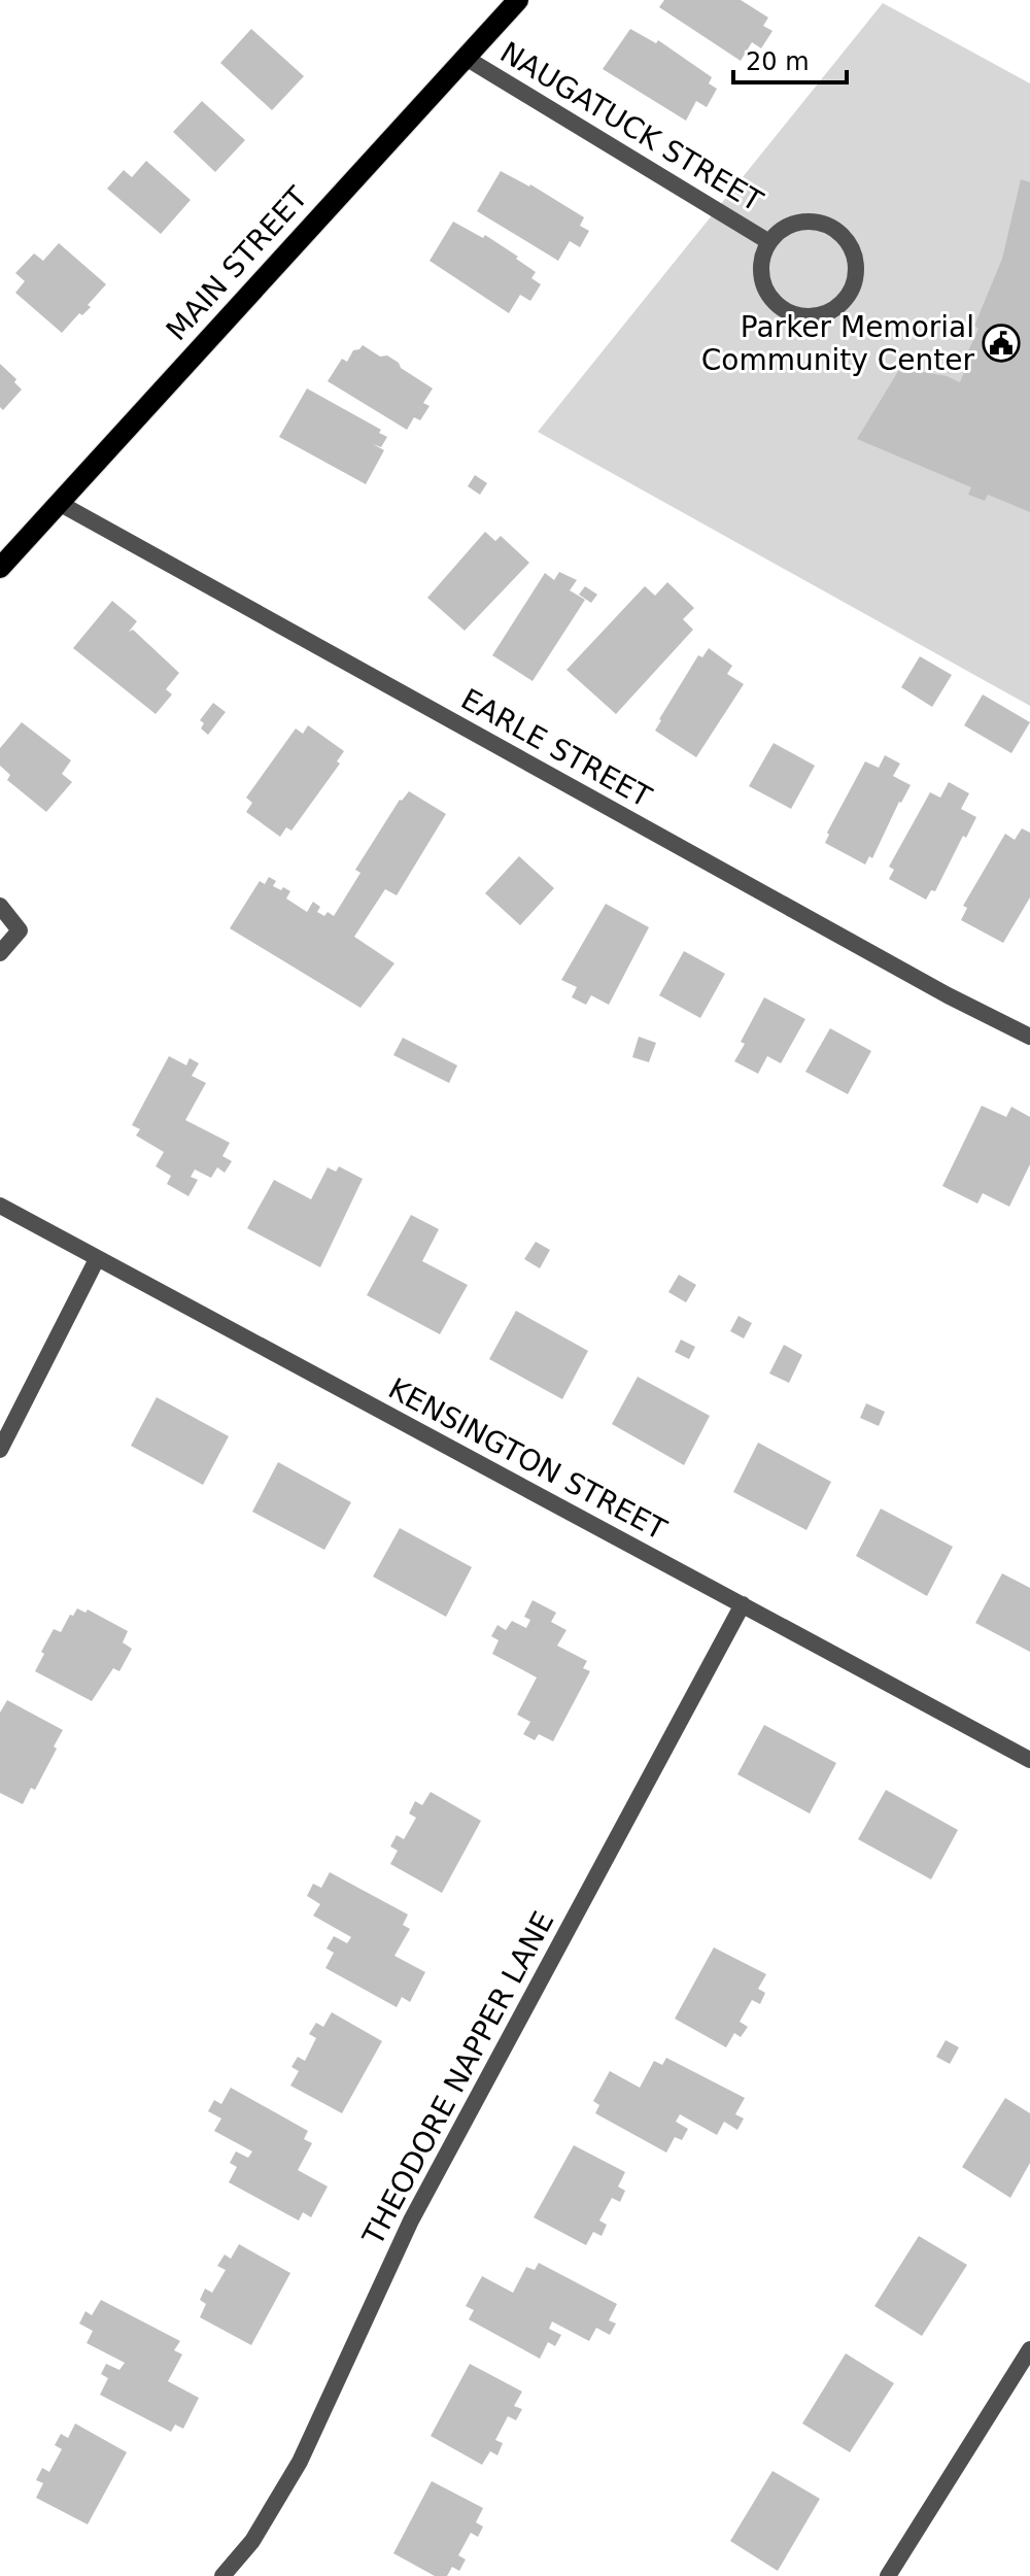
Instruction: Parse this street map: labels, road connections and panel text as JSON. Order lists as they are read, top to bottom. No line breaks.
{"streets":{"main road":["MAIN STREET"],"street":["NAUGATUCK STREET","EARLE STREET","KENSINGTON STREET","THEODORE NAPPER LANE"]},"crossings":[["NAUGATUCK STREET","MAIN STREET"],["MAIN STREET","EARLE STREET"],["KENSINGTON STREET","THEODORE NAPPER LANE"]],"places":{"public building":["Parker Memorial Community Center"]},"scale_bar":"20 m"}
